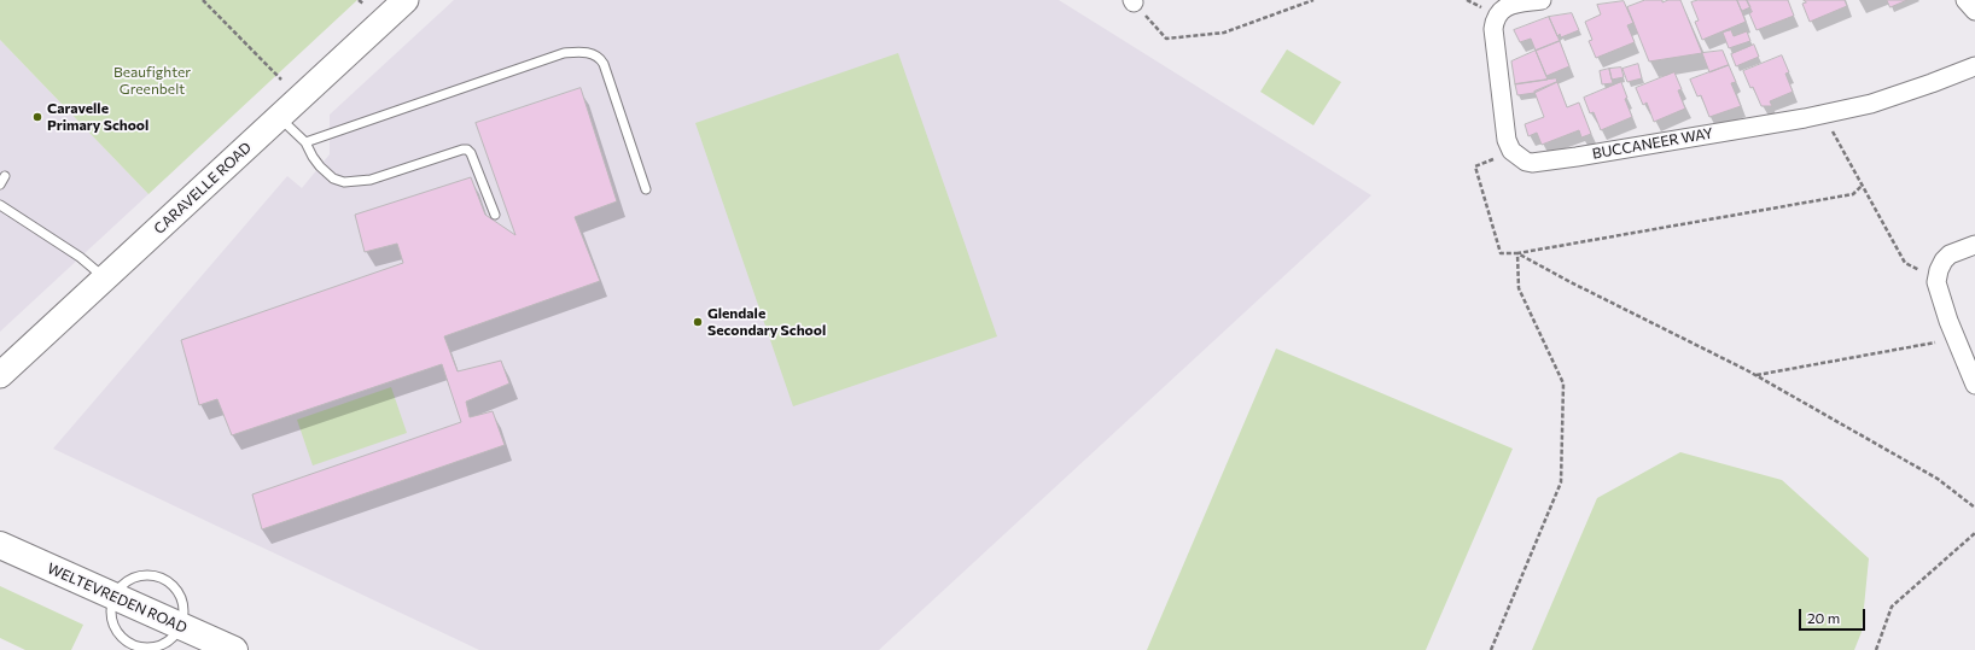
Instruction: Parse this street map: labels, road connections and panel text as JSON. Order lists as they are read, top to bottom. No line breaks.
{"streets":{"main road":["WELTEVREDEN ROAD"],"street":["BUCCANEER WAY","CARAVELLE ROAD"]},"parks":["Beaufighter Greenbelt"],"places":["Caravelle Primary School","Glendale Secondary School"],"scale_bar":"20 m"}
